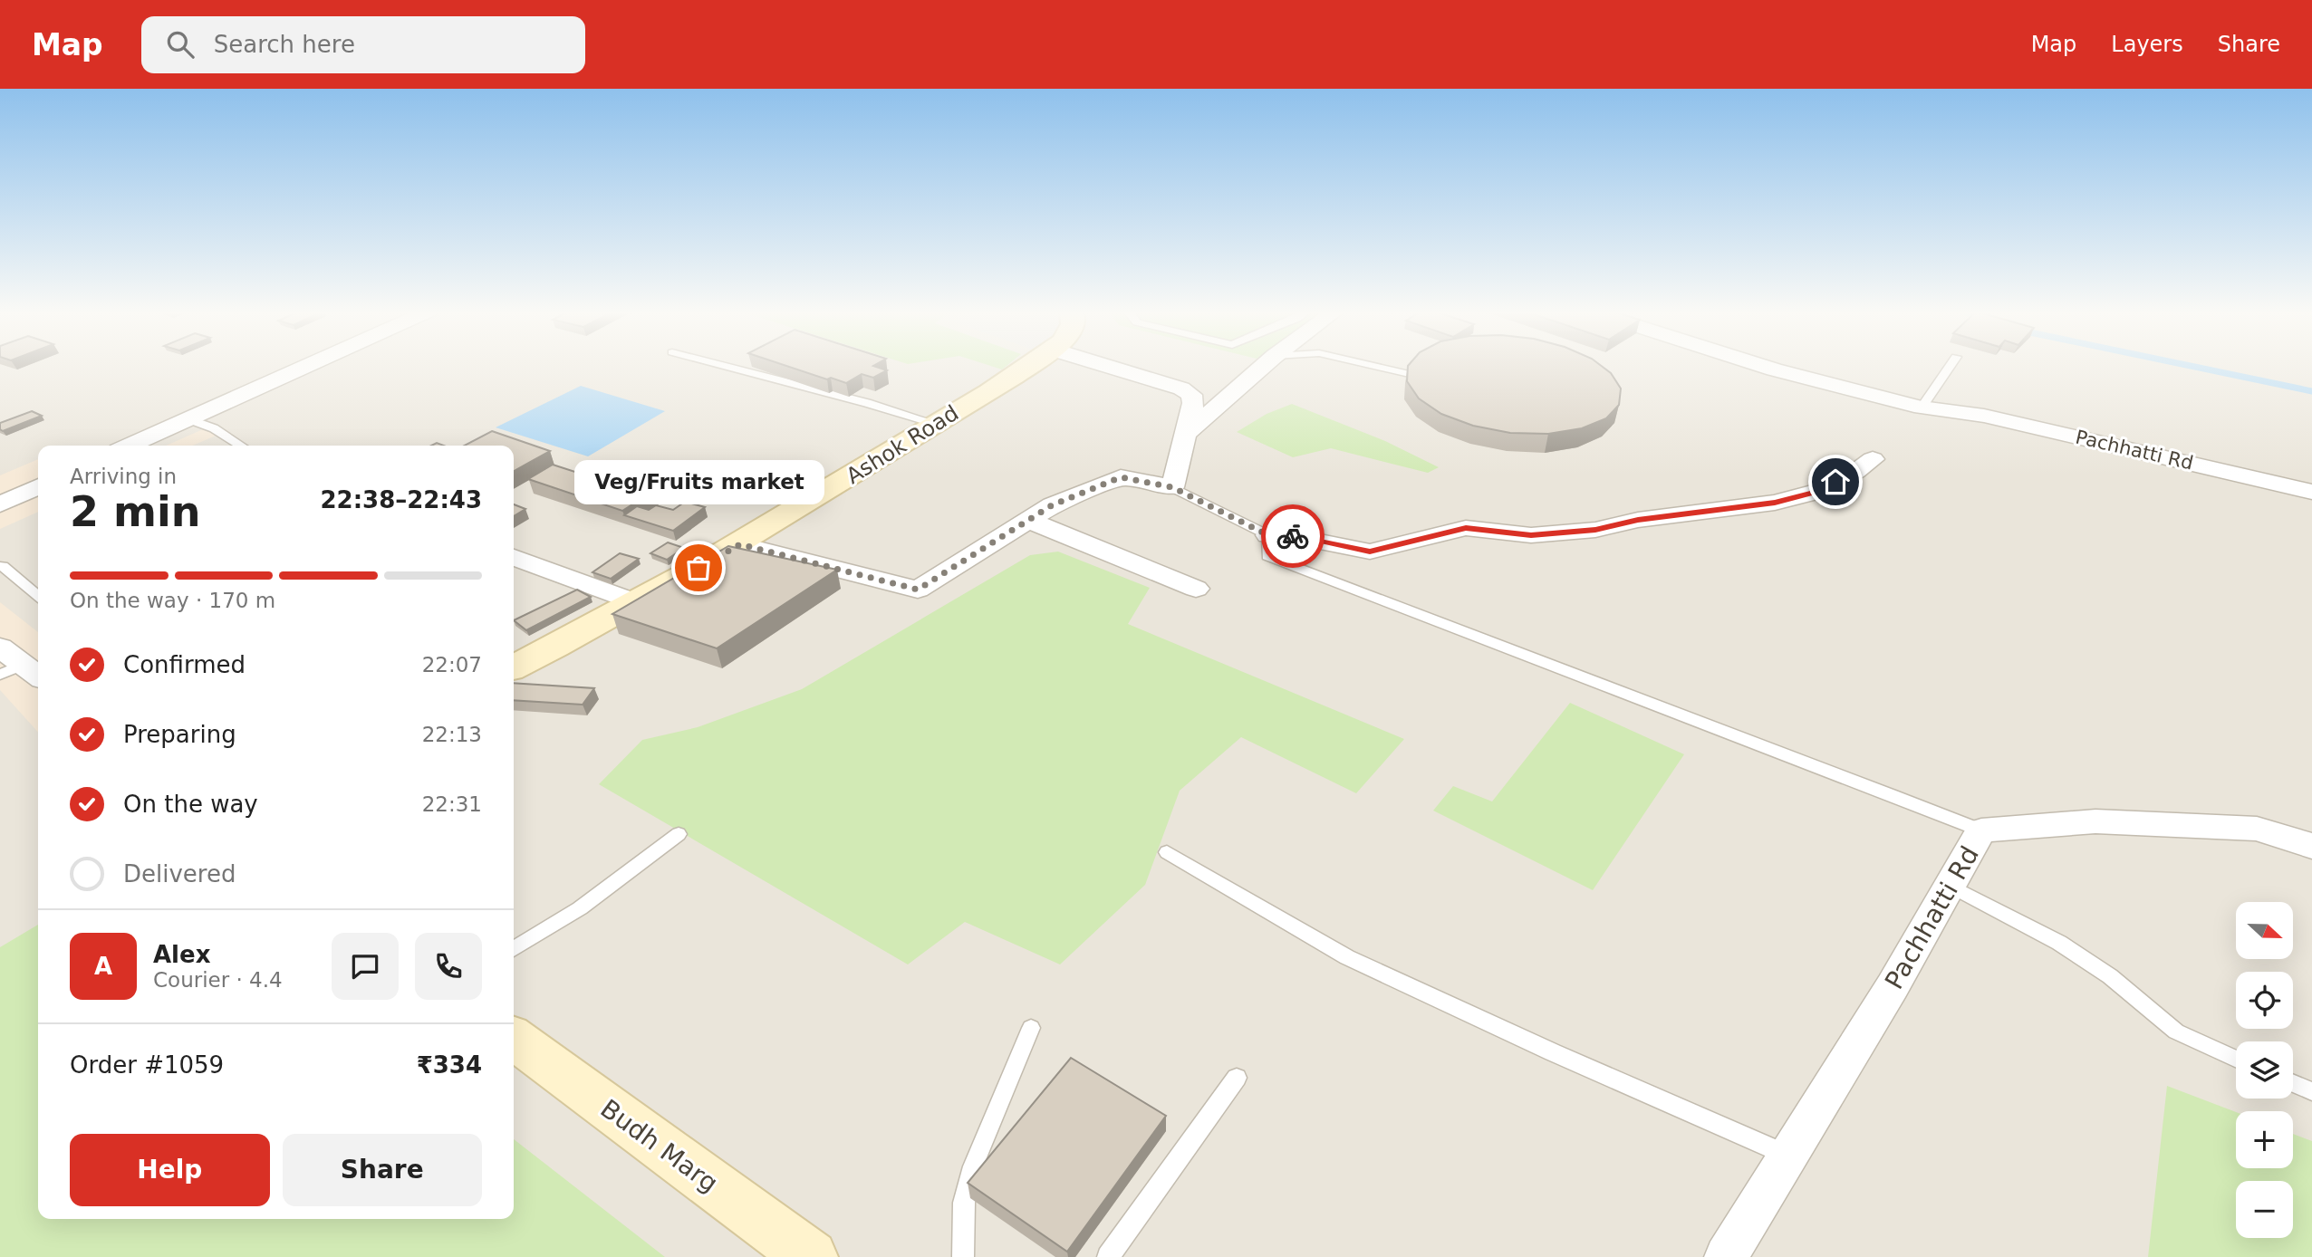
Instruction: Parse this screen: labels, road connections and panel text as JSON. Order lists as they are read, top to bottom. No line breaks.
{"streets":{"street":["Ashok Road","Pachhatti Rd","Budh Marg"]},"places":["Veg/Fruits market"],"north":"right","page":{"header":"Map","search":"Search here","nav":["Map","Layers","Share"],"heading":["2 min","Arriving in","22:38–22:43"],"panel":["Alex","Courier · 4.4","Order #1059","₹334"],"bubble":"Veg/Fruits market","bar":"On the way · 170 m","list":[["Confirmed","22:07"],["Preparing","22:13"],["On the way","22:31"],"Delivered"],"map_buttons":["+","−"],"round":"A","buttons":["Help","Share"]}}
